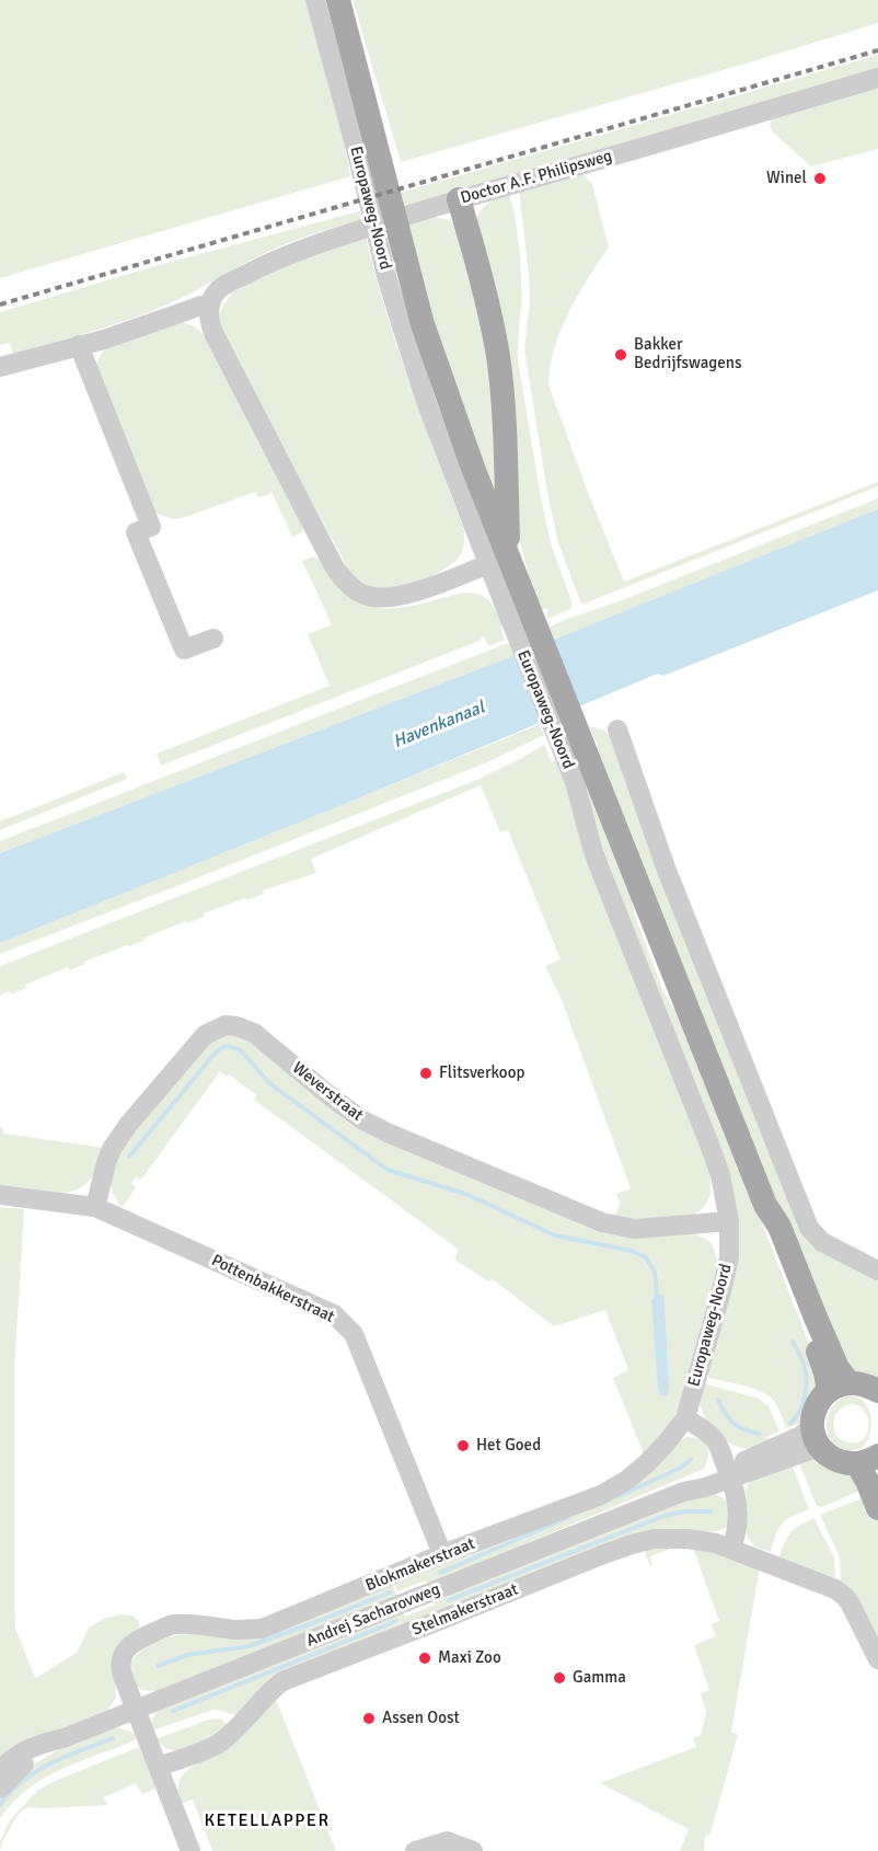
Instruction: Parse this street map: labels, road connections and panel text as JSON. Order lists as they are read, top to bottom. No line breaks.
{"streets":{"main road":["Europaweg-Noord"],"street":["Doctor A.F. Philipsweg","Weverstraat","Pottenbakkerstraat","Blokmakerstraat","Stelmakerstraat","Andrej Sacharovweg"]},"crossings":[["Europaweg-Noord","Weverstraat"],["Europaweg-Noord","Blokmakerstraat"],["Weverstraat","Pottenbakkerstraat"],["Pottenbakkerstraat","Blokmakerstraat"],["Blokmakerstraat","Andrej Sacharovweg"]],"districts":["KETELLAPPER"],"water":["Havenkanaal"],"places":["Winel","Bakker Bedrijfswagens","Flitsverkoop","Het Goed","Maxi Zoo","Gamma","Assen Oost"]}
